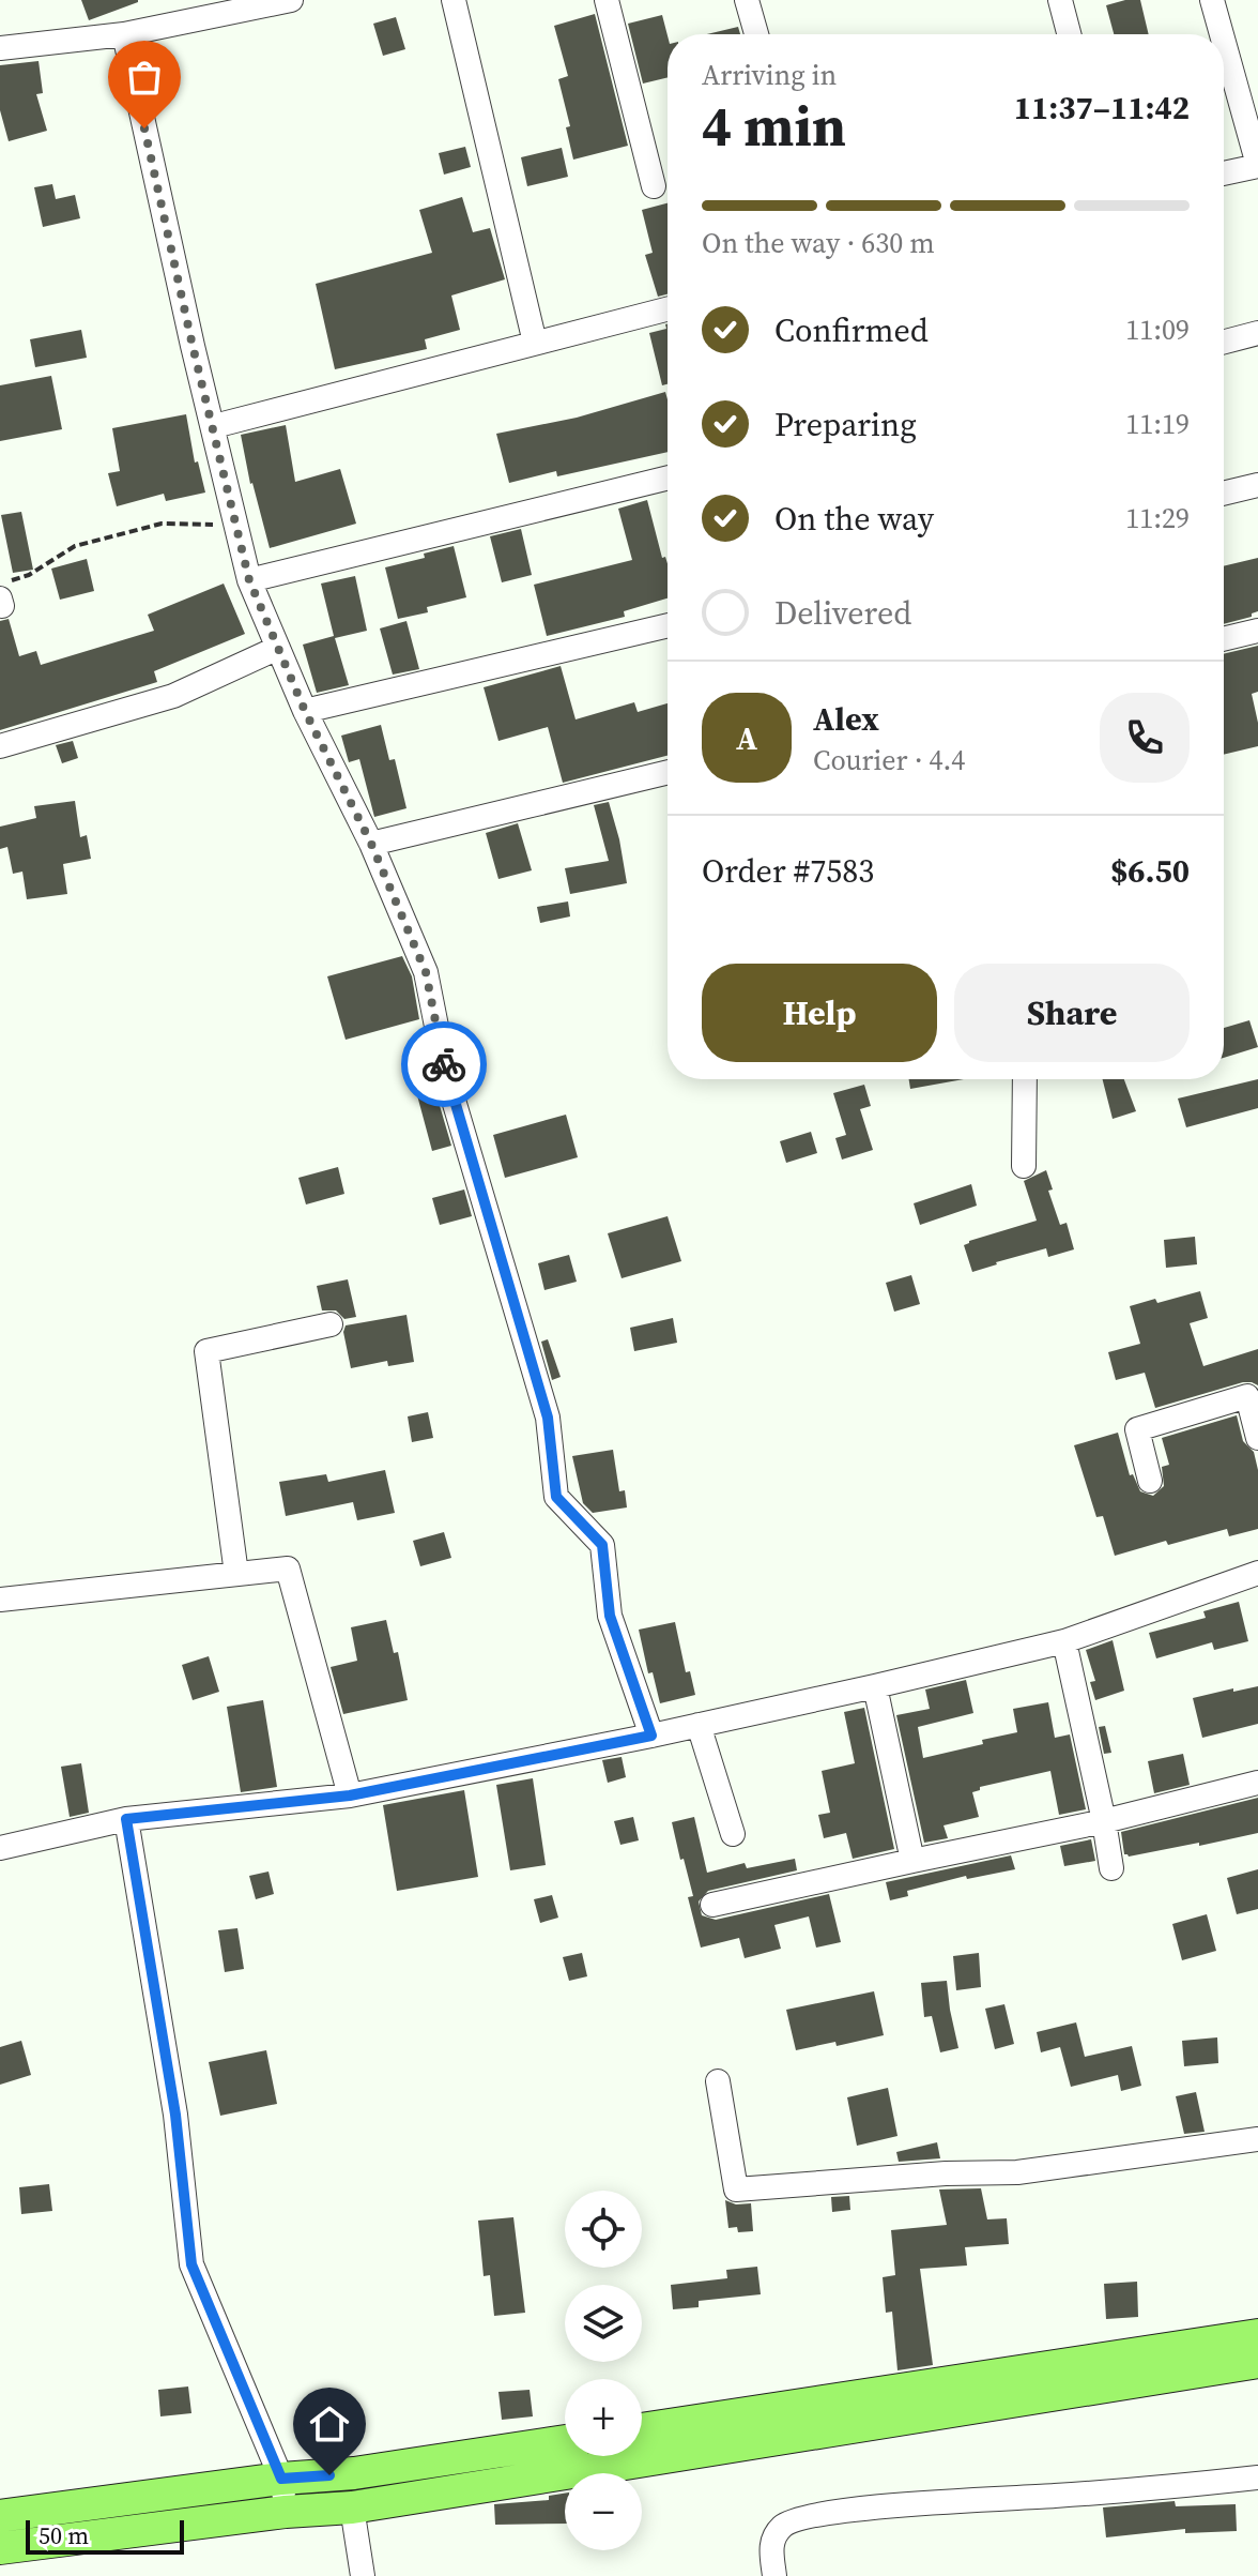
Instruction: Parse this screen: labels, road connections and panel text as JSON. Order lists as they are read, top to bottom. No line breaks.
{"scale_bar":"50 m","page":{"heading":["4 min","Arriving in","11:37–11:42"],"panel":["Alex","Courier · 4.4","Order #7583","$6.50"],"bar":"On the way · 630 m","list":[["Confirmed","11:09"],["Preparing","11:19"],["On the way","11:29"],"Delivered"],"round":"A","buttons":["Help","Share"],"map_buttons":["+","−"],"scale":"50 m"}}
